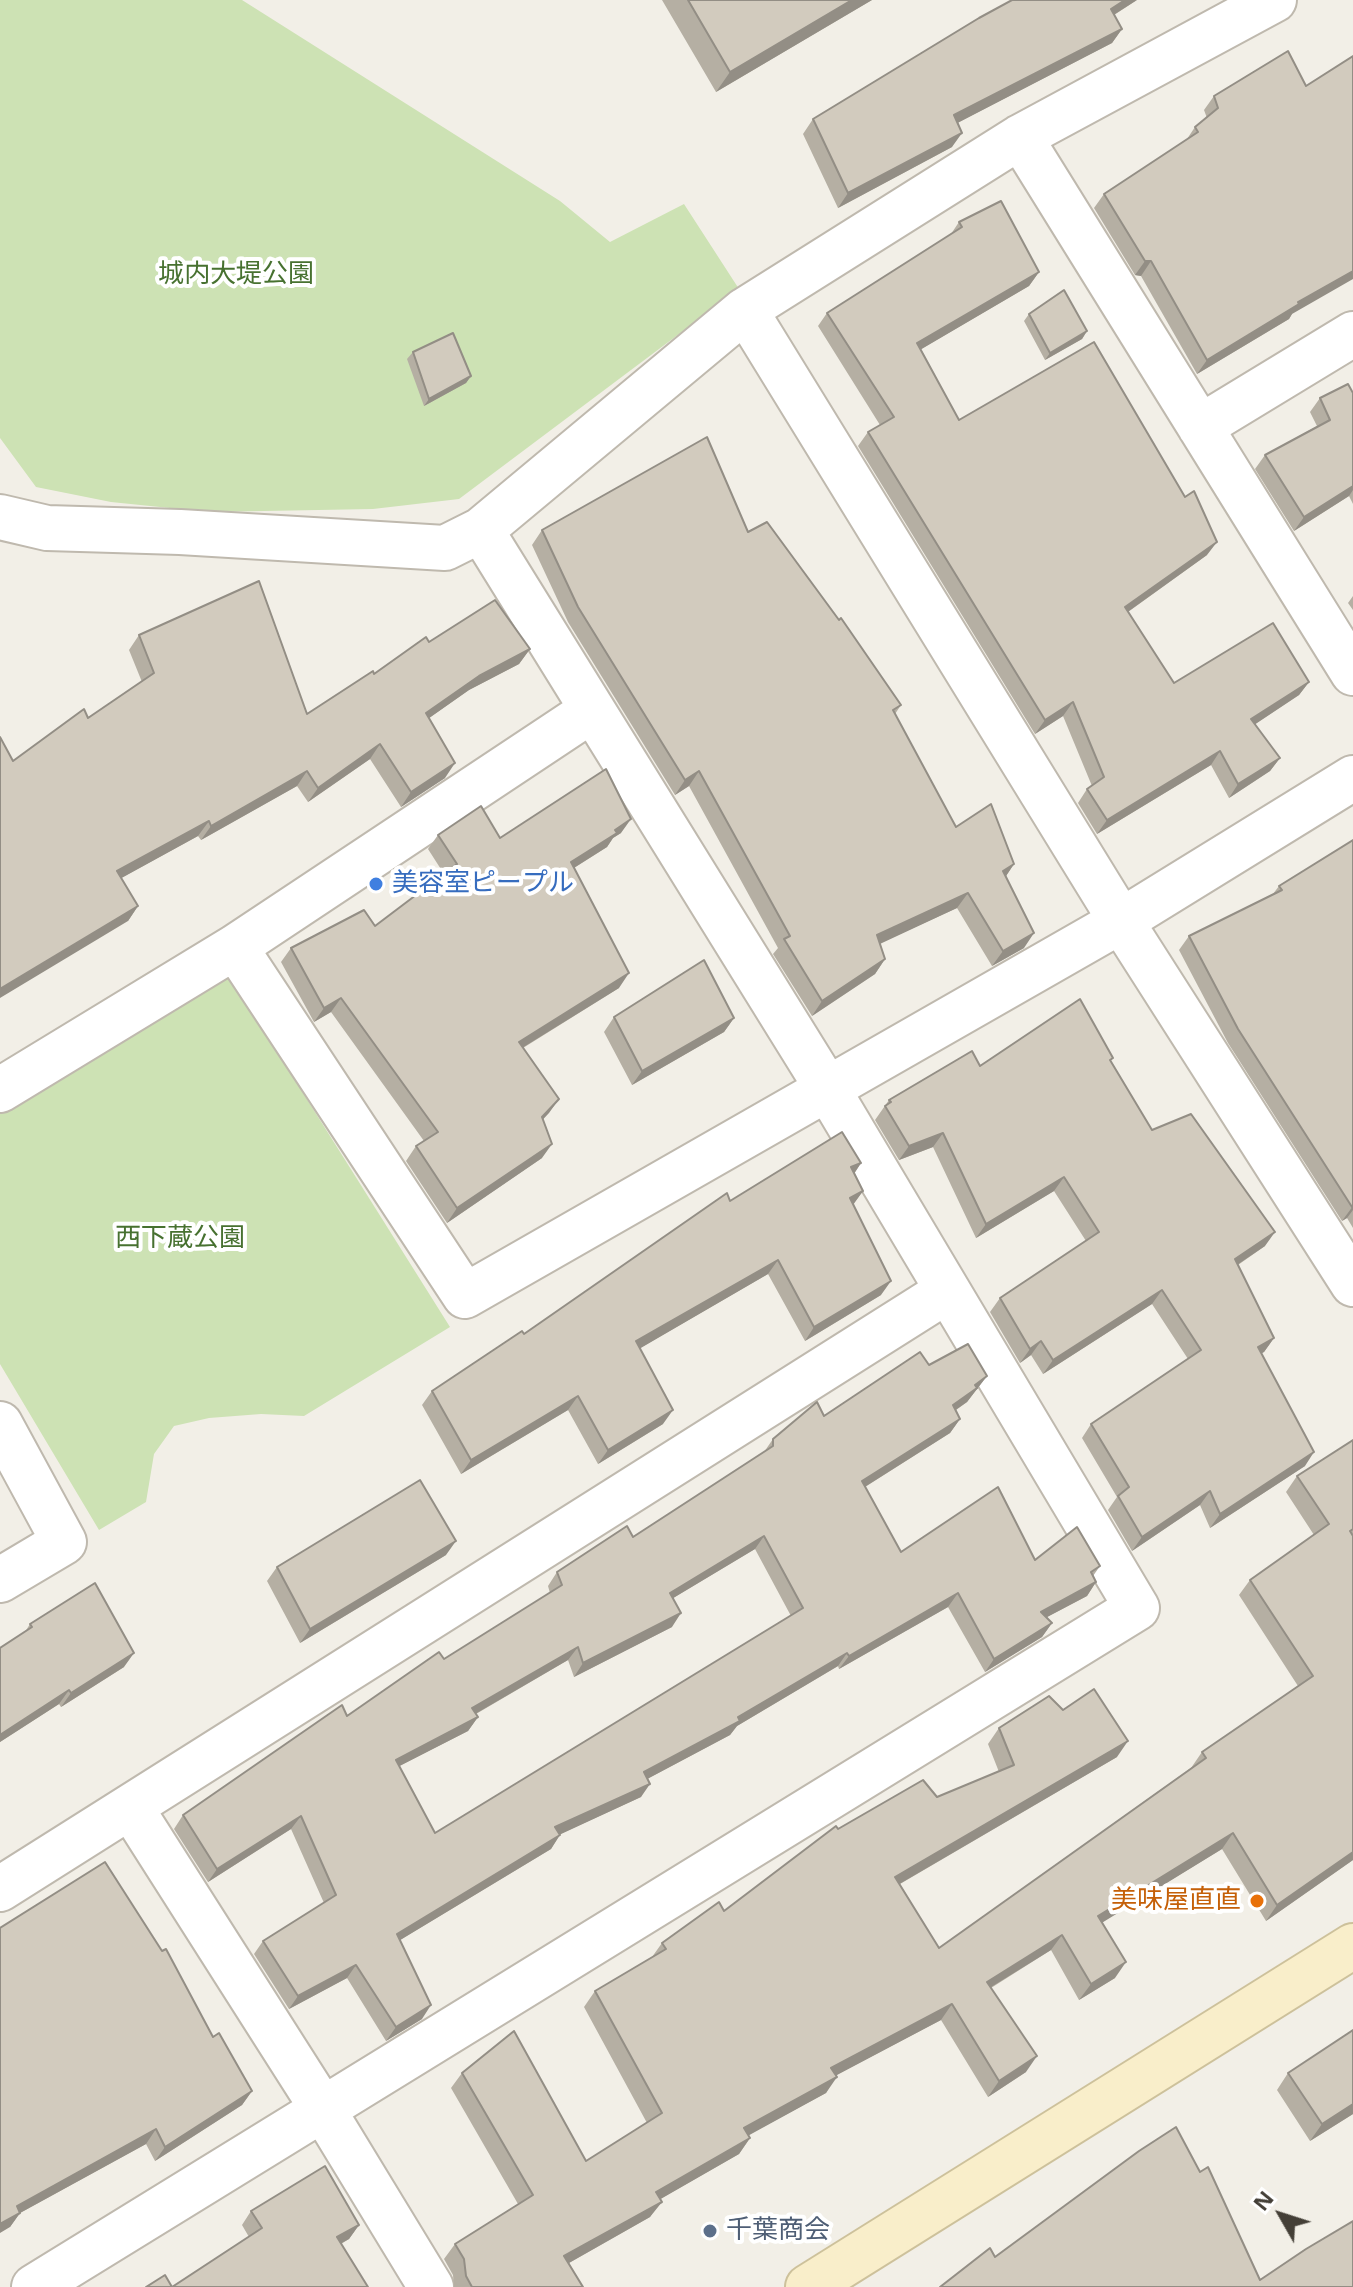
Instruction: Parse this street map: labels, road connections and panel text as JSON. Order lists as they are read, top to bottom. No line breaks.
{"parks":["城内大堤公園","西下蔵公園"],"places":["美容室ピープル","美味屋直直","千葉商会"],"north":"top left"}
